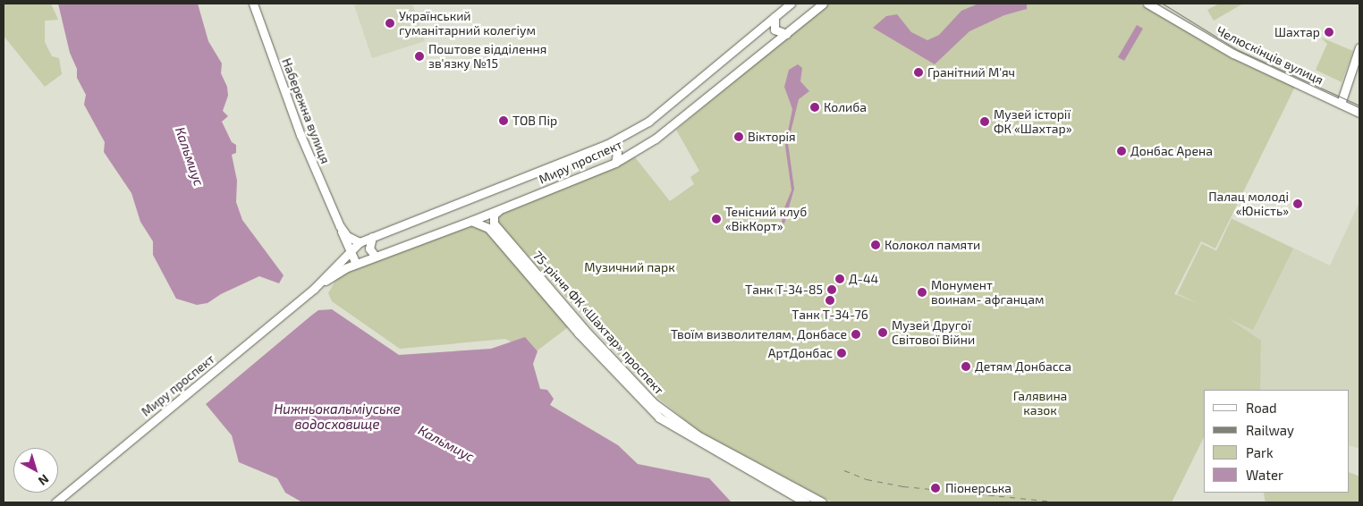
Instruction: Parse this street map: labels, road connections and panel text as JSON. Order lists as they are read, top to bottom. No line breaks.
{"streets":{"main road":["Челюскінців вулиця","Набережна вулиця","Миру проспект","75-річчя ФК «Шахтар» проспект"]},"crossings":[["Набережна вулиця","Миру проспект"],["Миру проспект","75-річчя ФК «Шахтар» проспект"]],"water":["Кальмиус","Нижньокальміуське водосховище"],"parks":["Музичний парк","Галявина казок"],"places":["Український гуманітарний колегіум","Шахтар","Поштове відділення зв'язку №15","Гранітний М'яч","Колиба","ТОВ Пір","Музей історії ФК «Шахтар»","Вікторія","Донбас Арена","Палац молоді «Юність»","Тенісний клуб «ВікКорт»","Колокол памяти","Д-44","Танк Т-34-85","Монумент воинам- афганцам","Танк Т-34-76","Музей Другої Світової Війни","Твоїм визволителям, Донбасе","АртДонбас","Детям Донбасса","Піонерська"],"legend":["Road","Railway","Park","Water"],"north":"bottom right"}
